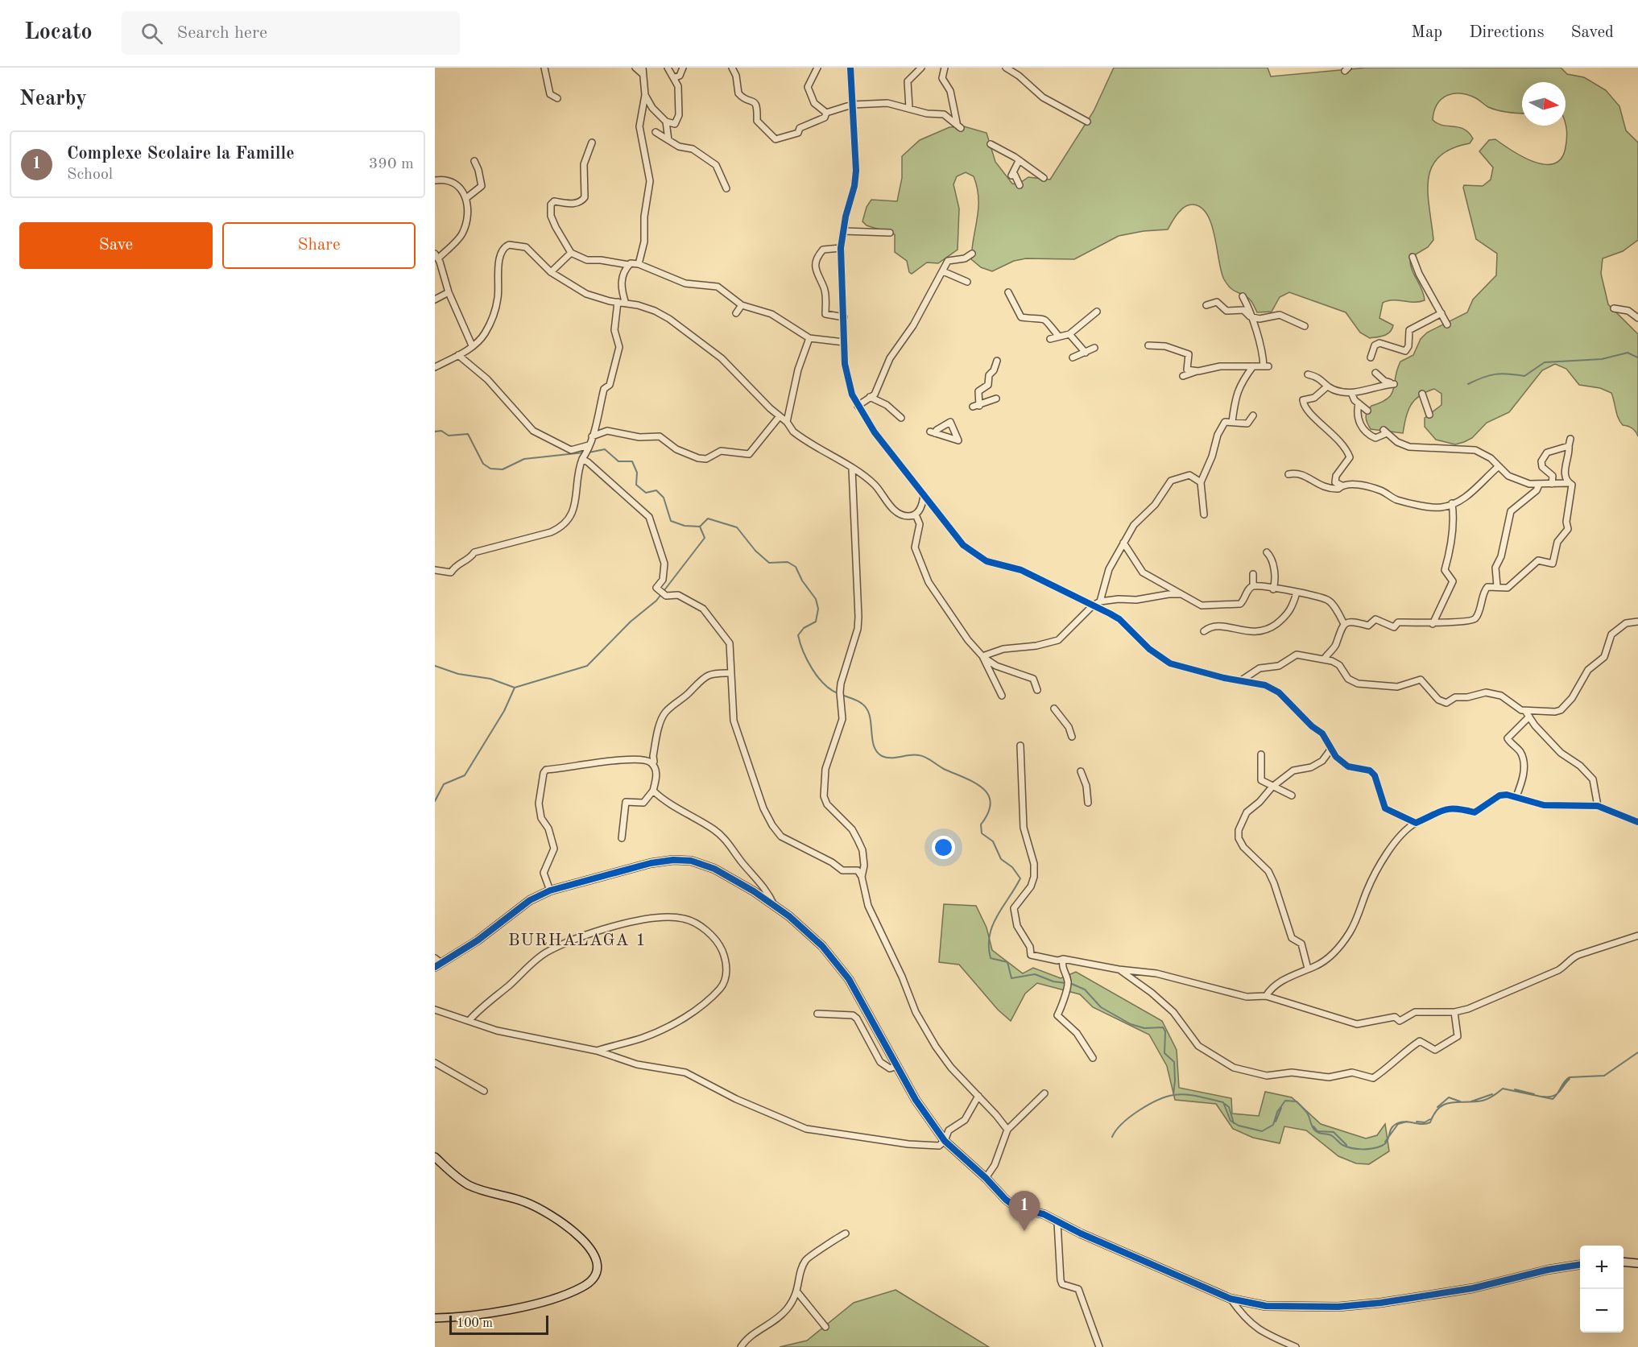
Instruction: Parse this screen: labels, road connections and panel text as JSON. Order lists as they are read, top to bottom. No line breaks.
{"districts":["BURHALAGA 1"],"scale_bar":"100 m","north":"right","page":{"header":"Locato","search":"Search here","nav":["Map","Directions","Saved"],"heading":"Nearby","list":[{"mark":"1","name":"Complexe Scolaire la Famille","note":"School","value":"390 m"}],"buttons":["Save","Share"],"pins":"1","map_buttons":["+","−"],"scale":"100 m"}}
